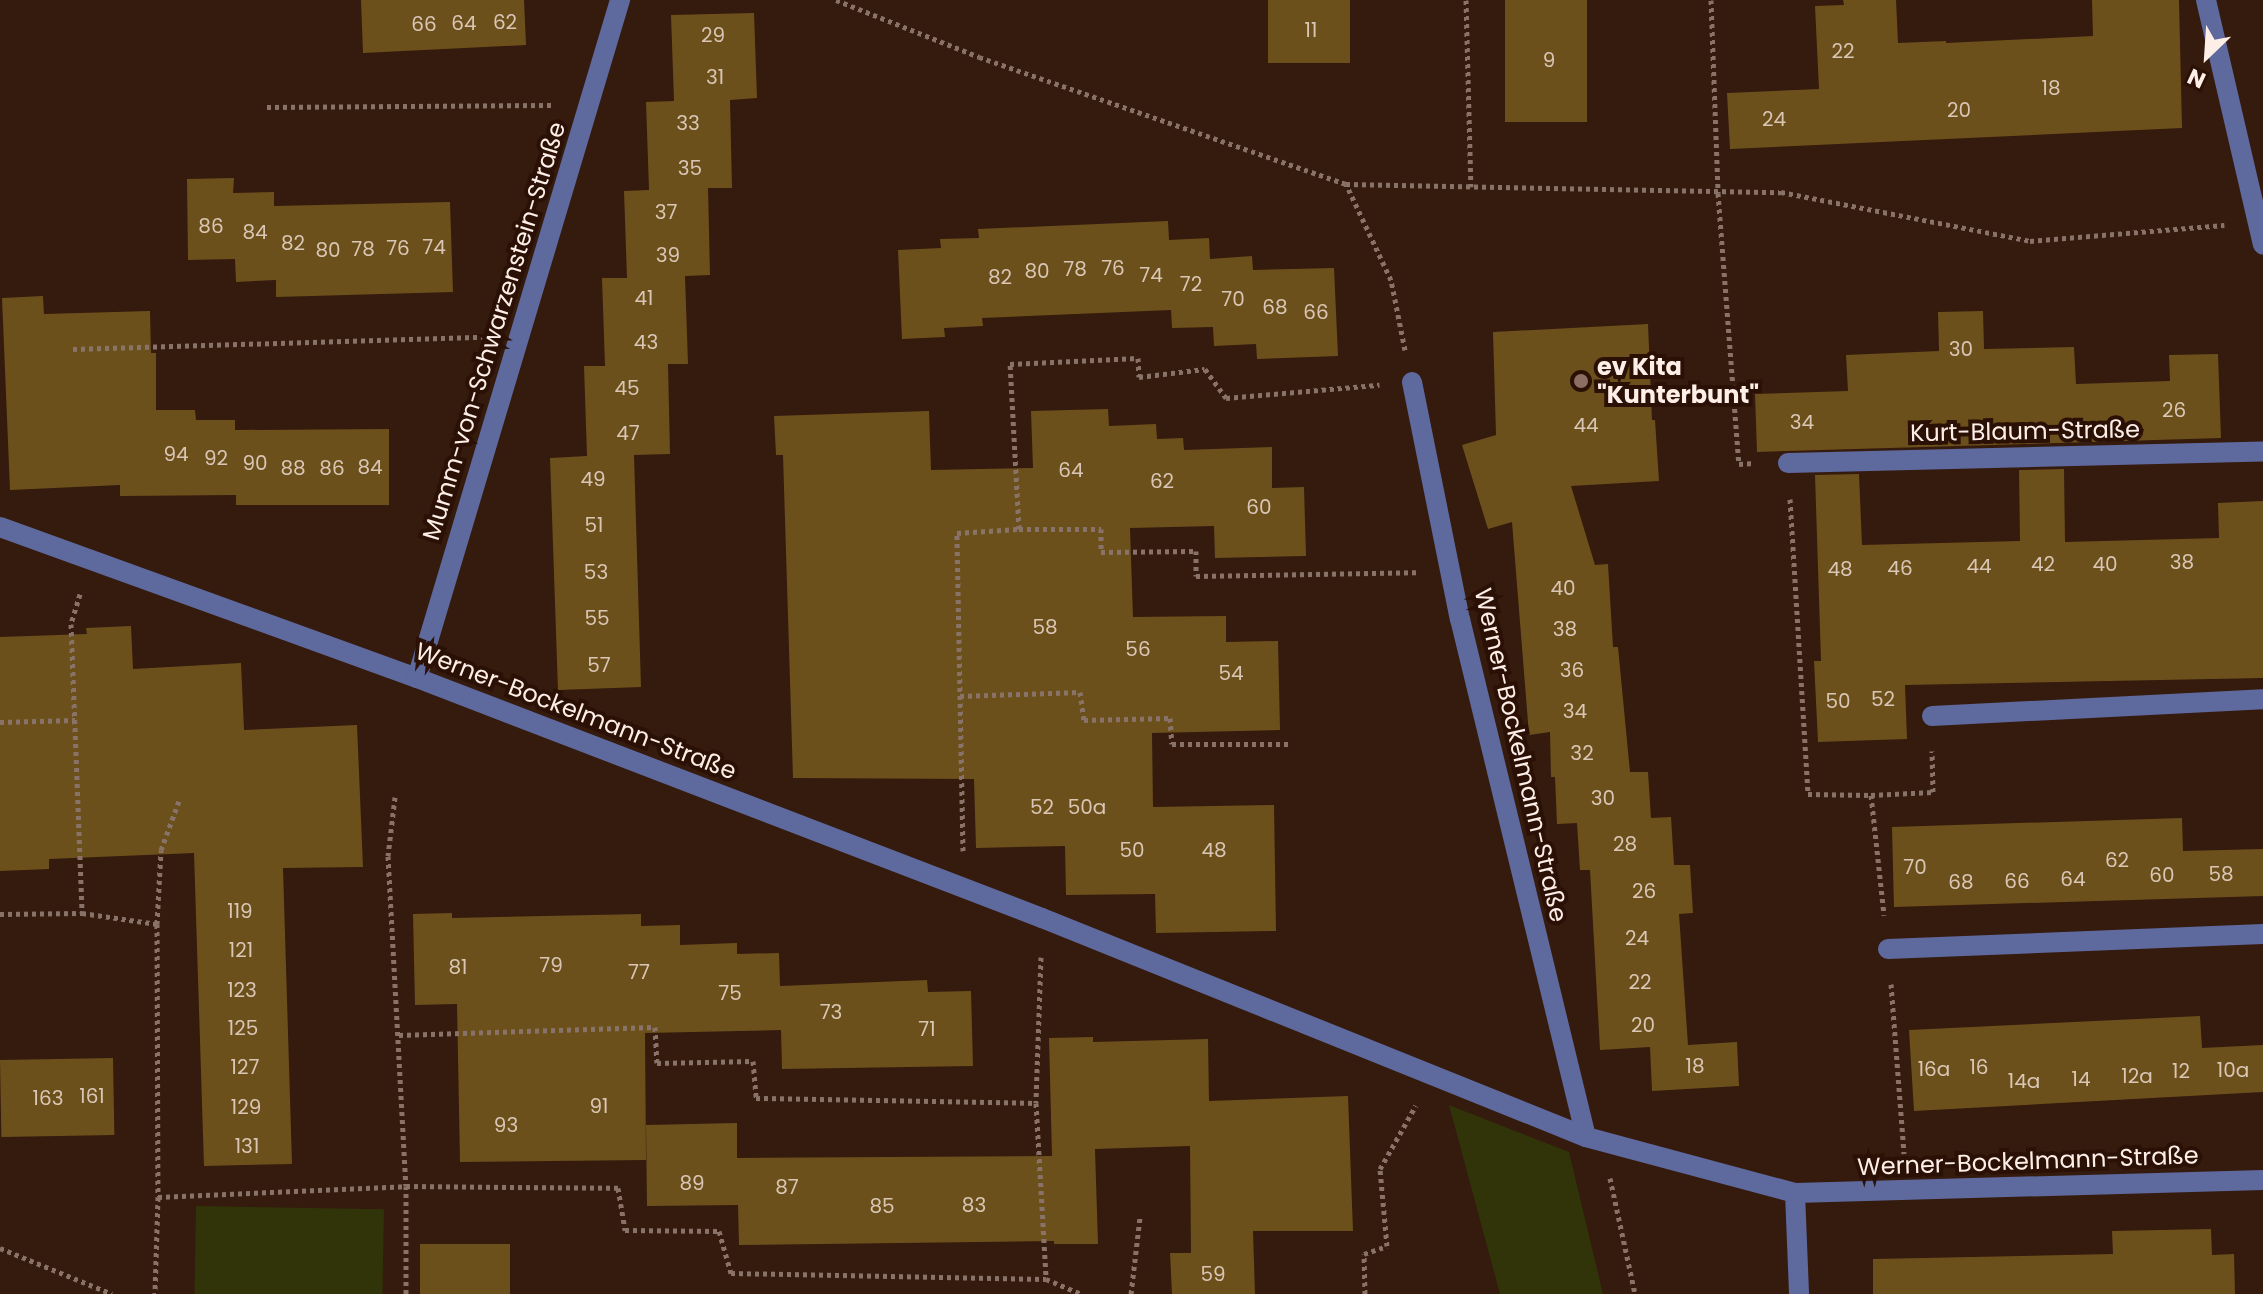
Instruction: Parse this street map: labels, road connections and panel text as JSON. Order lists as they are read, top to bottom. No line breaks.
{"streets":{"street":["Mumm-von-Schwarzenstein-Straße","Kurt-Blaum-Straße","Werner-Bockelmann-Straße"]},"crossings":[["Mumm-von-Schwarzenstein-Straße","Werner-Bockelmann-Straße"]],"places":["ev Kita \"Kunterbunt\""],"house_numbers":["62","64","66","11","29","22","9","31","18","20","24","33","35","37","86","84","82","74","76","78","80","39","76","78","80","74","82","72","41","70","68","66","43","30","45","26","34","44","47","94","92","90","84","88","86","64","49","62","60","51","38","42","40","44","46","48","53","40","55","58","38","56","57","36","54","52","50","34","32","30","52","50a","28","50","48","62","70","58","60","64","66","68","26","119","24","121","79","81","77","22","123","75","73","20","125","71","18","127","16","16a","10a","12","12a","14","14a","161","163","91","129","93","131","89","87","83","85","59"],"north":"bottom left"}
